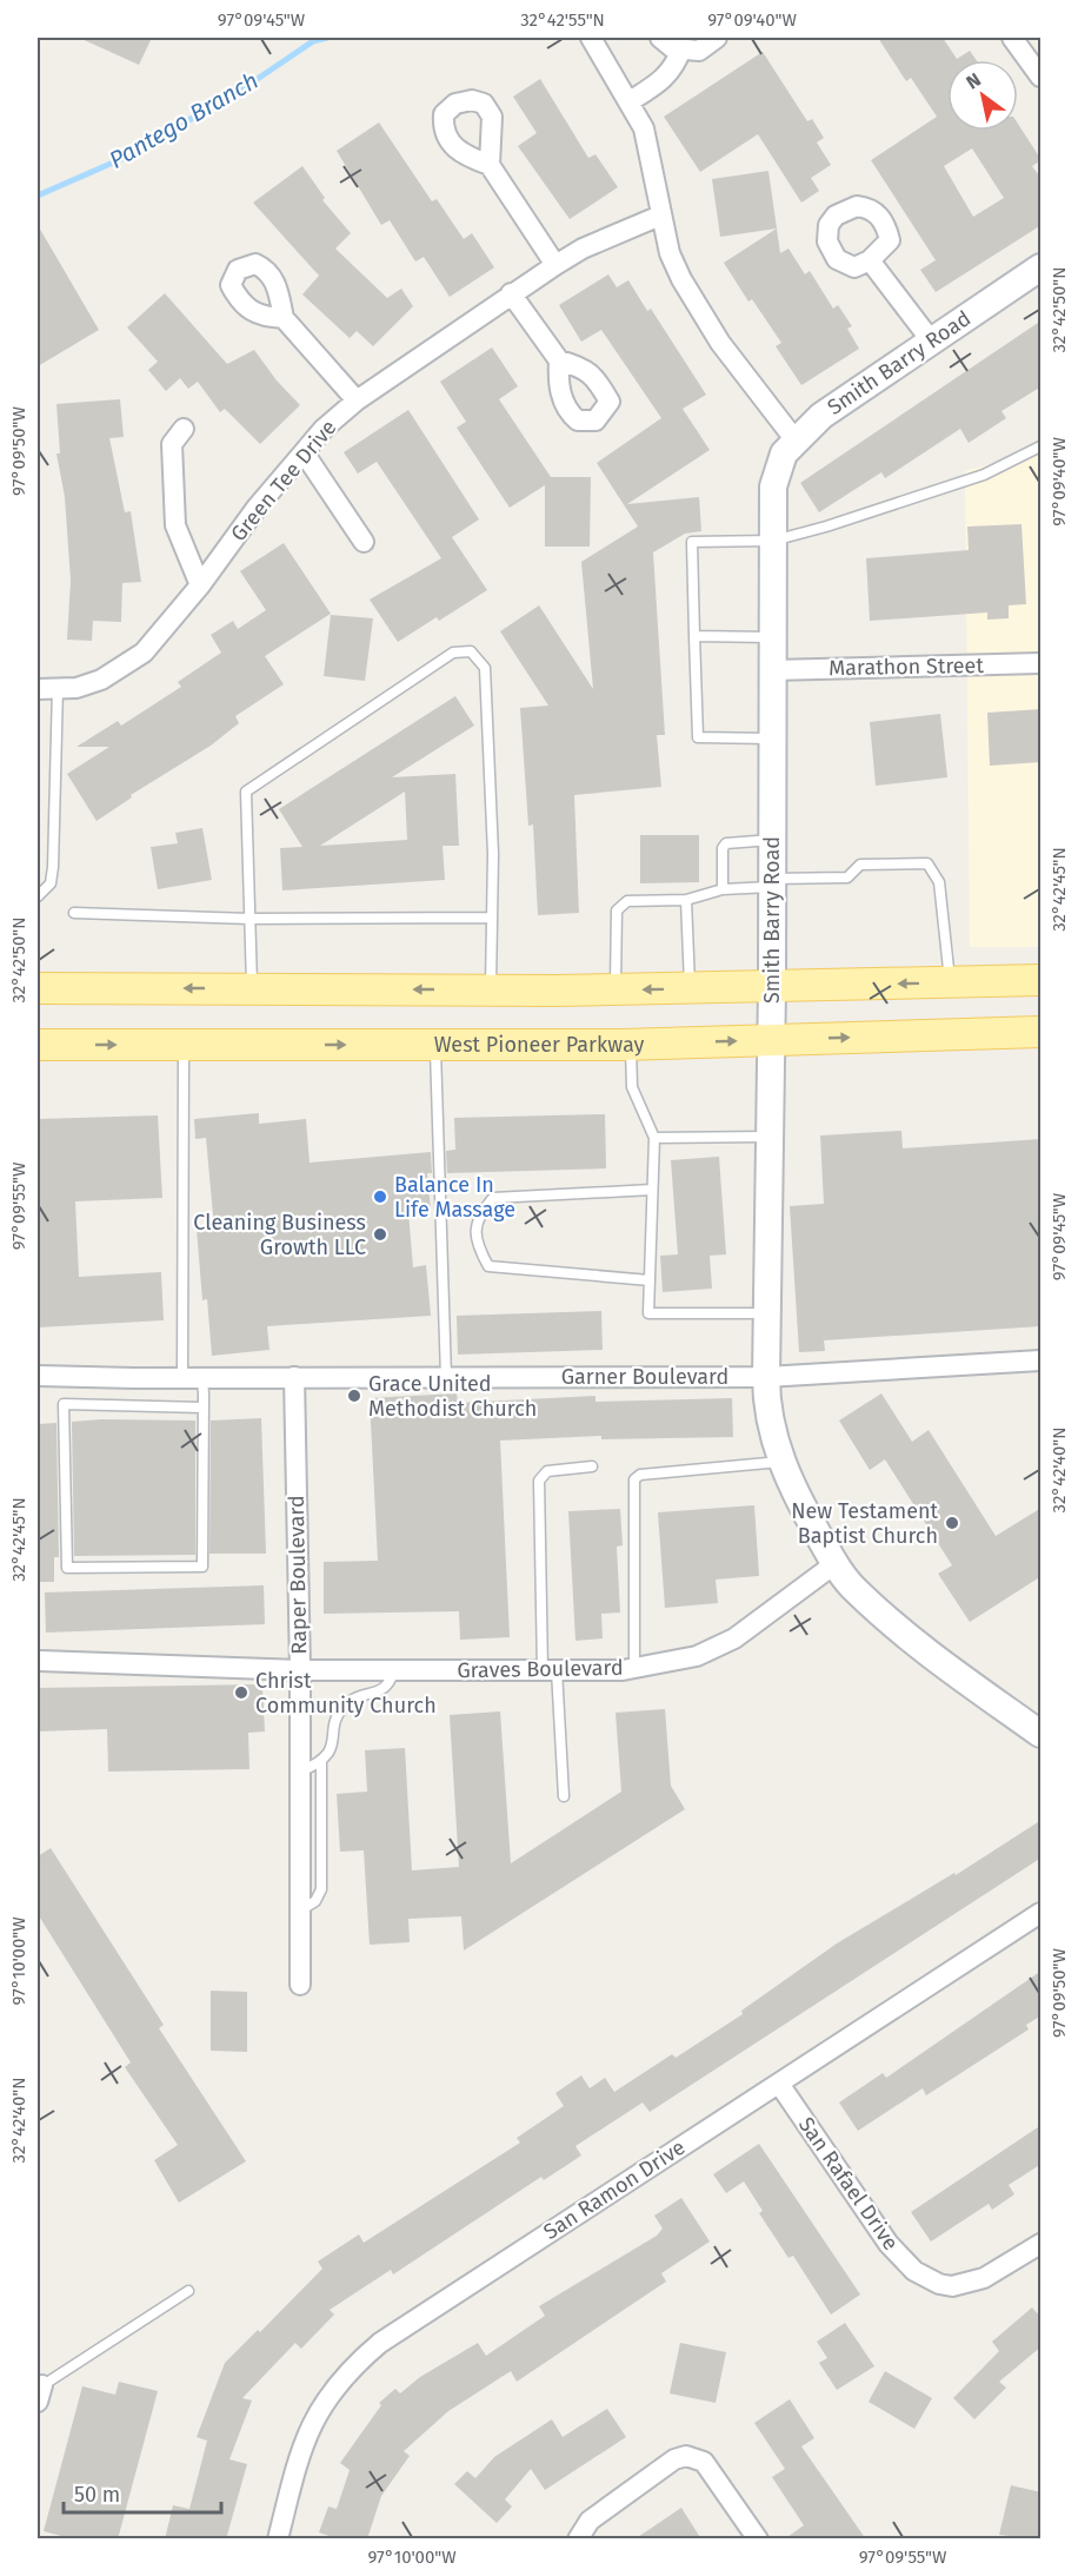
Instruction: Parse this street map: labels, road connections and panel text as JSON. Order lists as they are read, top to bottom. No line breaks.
{"streets":{"main road":["West Pioneer Parkway"],"street":["Smith Barry Road","Green Tee Drive","Marathon Street","Garner Boulevard","Raper Boulevard","Graves Boulevard","San Rafael Drive","San Ramon Drive"]},"crossings":[["Smith Barry Road","Marathon Street"],["Smith Barry Road","West Pioneer Parkway"],["Smith Barry Road","Garner Boulevard"],["Smith Barry Road","Graves Boulevard"],["Garner Boulevard","Raper Boulevard"],["Raper Boulevard","Graves Boulevard"],["San Rafael Drive","San Ramon Drive"]],"water":["Pantego Branch"],"places":["Balance In Life Massage","Cleaning Business Growth LLC","Grace United Methodist Church","New Testament Baptist Church","Christ Community Church"],"scale_bar":"50 m","north":"top left","coordinates":["97°09'45\"W","32°42'55\"N","97°09'40\"W","32°42'50\"N","97°09'50\"W","32°42'45\"N","97°09'55\"W","32°42'40\"N","97°10'00\"W"]}
